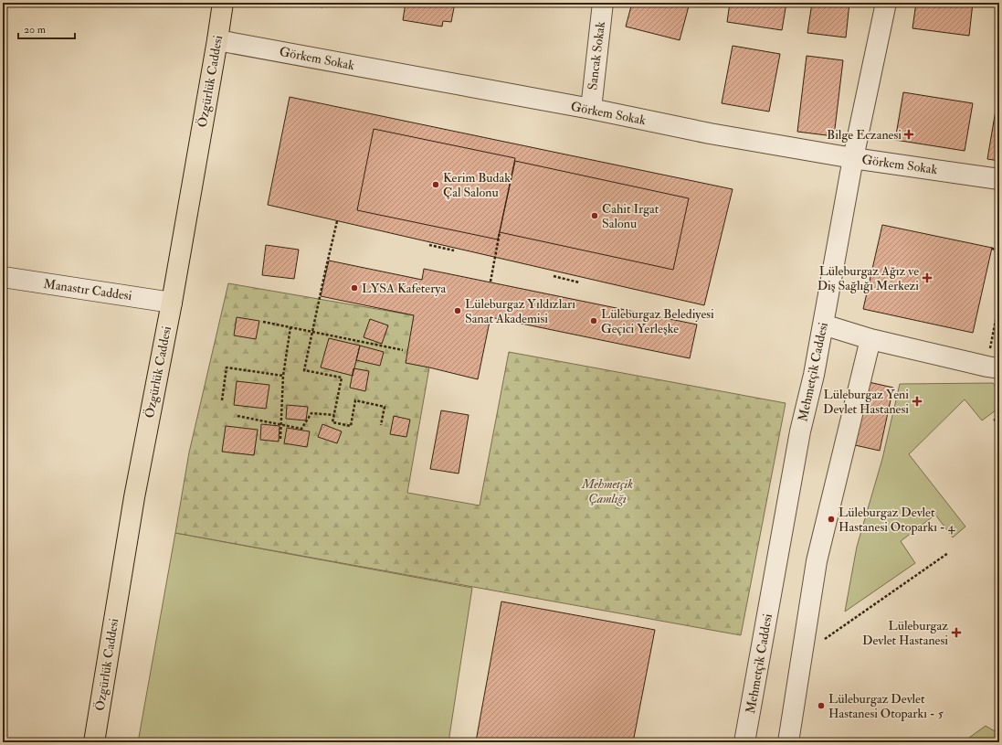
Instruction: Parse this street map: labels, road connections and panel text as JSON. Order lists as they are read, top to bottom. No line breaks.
{"streets":{"main road":["Özgürlük Caddesi"],"street":["Sancak Sokak","Görkem Sokak","Manastır Caddesi","Mehmetçik Caddesi"]},"crossings":[["Sancak Sokak","Görkem Sokak"],["Görkem Sokak","Özgürlük Caddesi"],["Görkem Sokak","Mehmetçik Caddesi"],["Özgürlük Caddesi","Manastır Caddesi"]],"parks":["Mehmetçik Çamlığı"],"places":{"health":["Bilge Eczanesi","Lüleburgaz Ağız ve Diş Sağlığı Merkezi","Lüleburgaz Yeni Devlet Hastanesi","Lüleburgaz Devlet Hastanesi"],"other":["Kerim Budak Çal Salonu","Cahit Irgat Salonu","LYSA Kafeterya","Lüleburgaz Yıldızları Sanat Akademisi","Lüleburgaz Belediyesi Geçici Yerleşke","Lüleburgaz Devlet Hastanesi Otoparkı - 4","Lüleburgaz Devlet Hastanesi Otoparkı - 5"]},"scale_bar":"20 m"}
